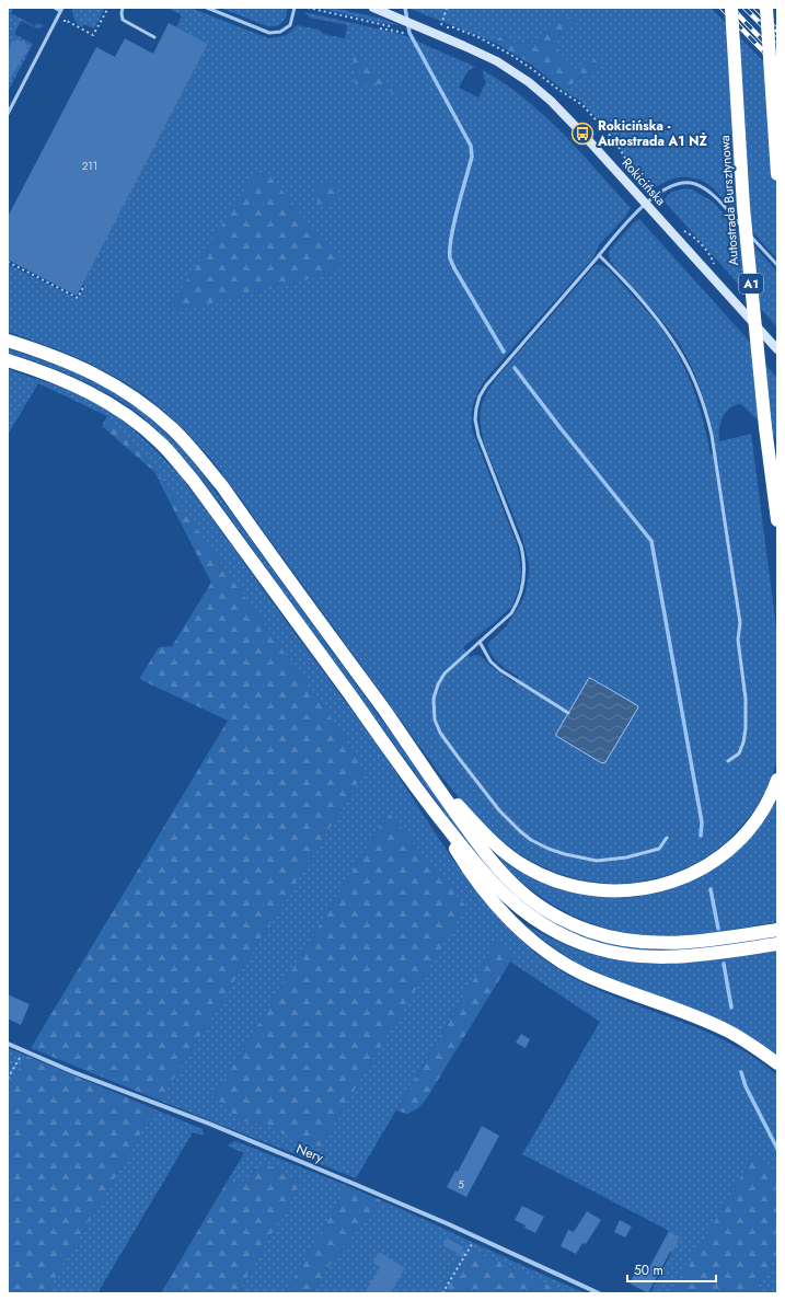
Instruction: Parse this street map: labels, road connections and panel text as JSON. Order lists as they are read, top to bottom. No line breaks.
{"streets":{"highway":["Autostrada Bursztynowa","A1"],"main road":["Rokicińska"],"street":["Nery"]},"places":{"bus stop":["Rokicińska - Autostrada A1 NŻ"]},"house_numbers":["211","5"],"scale_bar":"50 m"}
